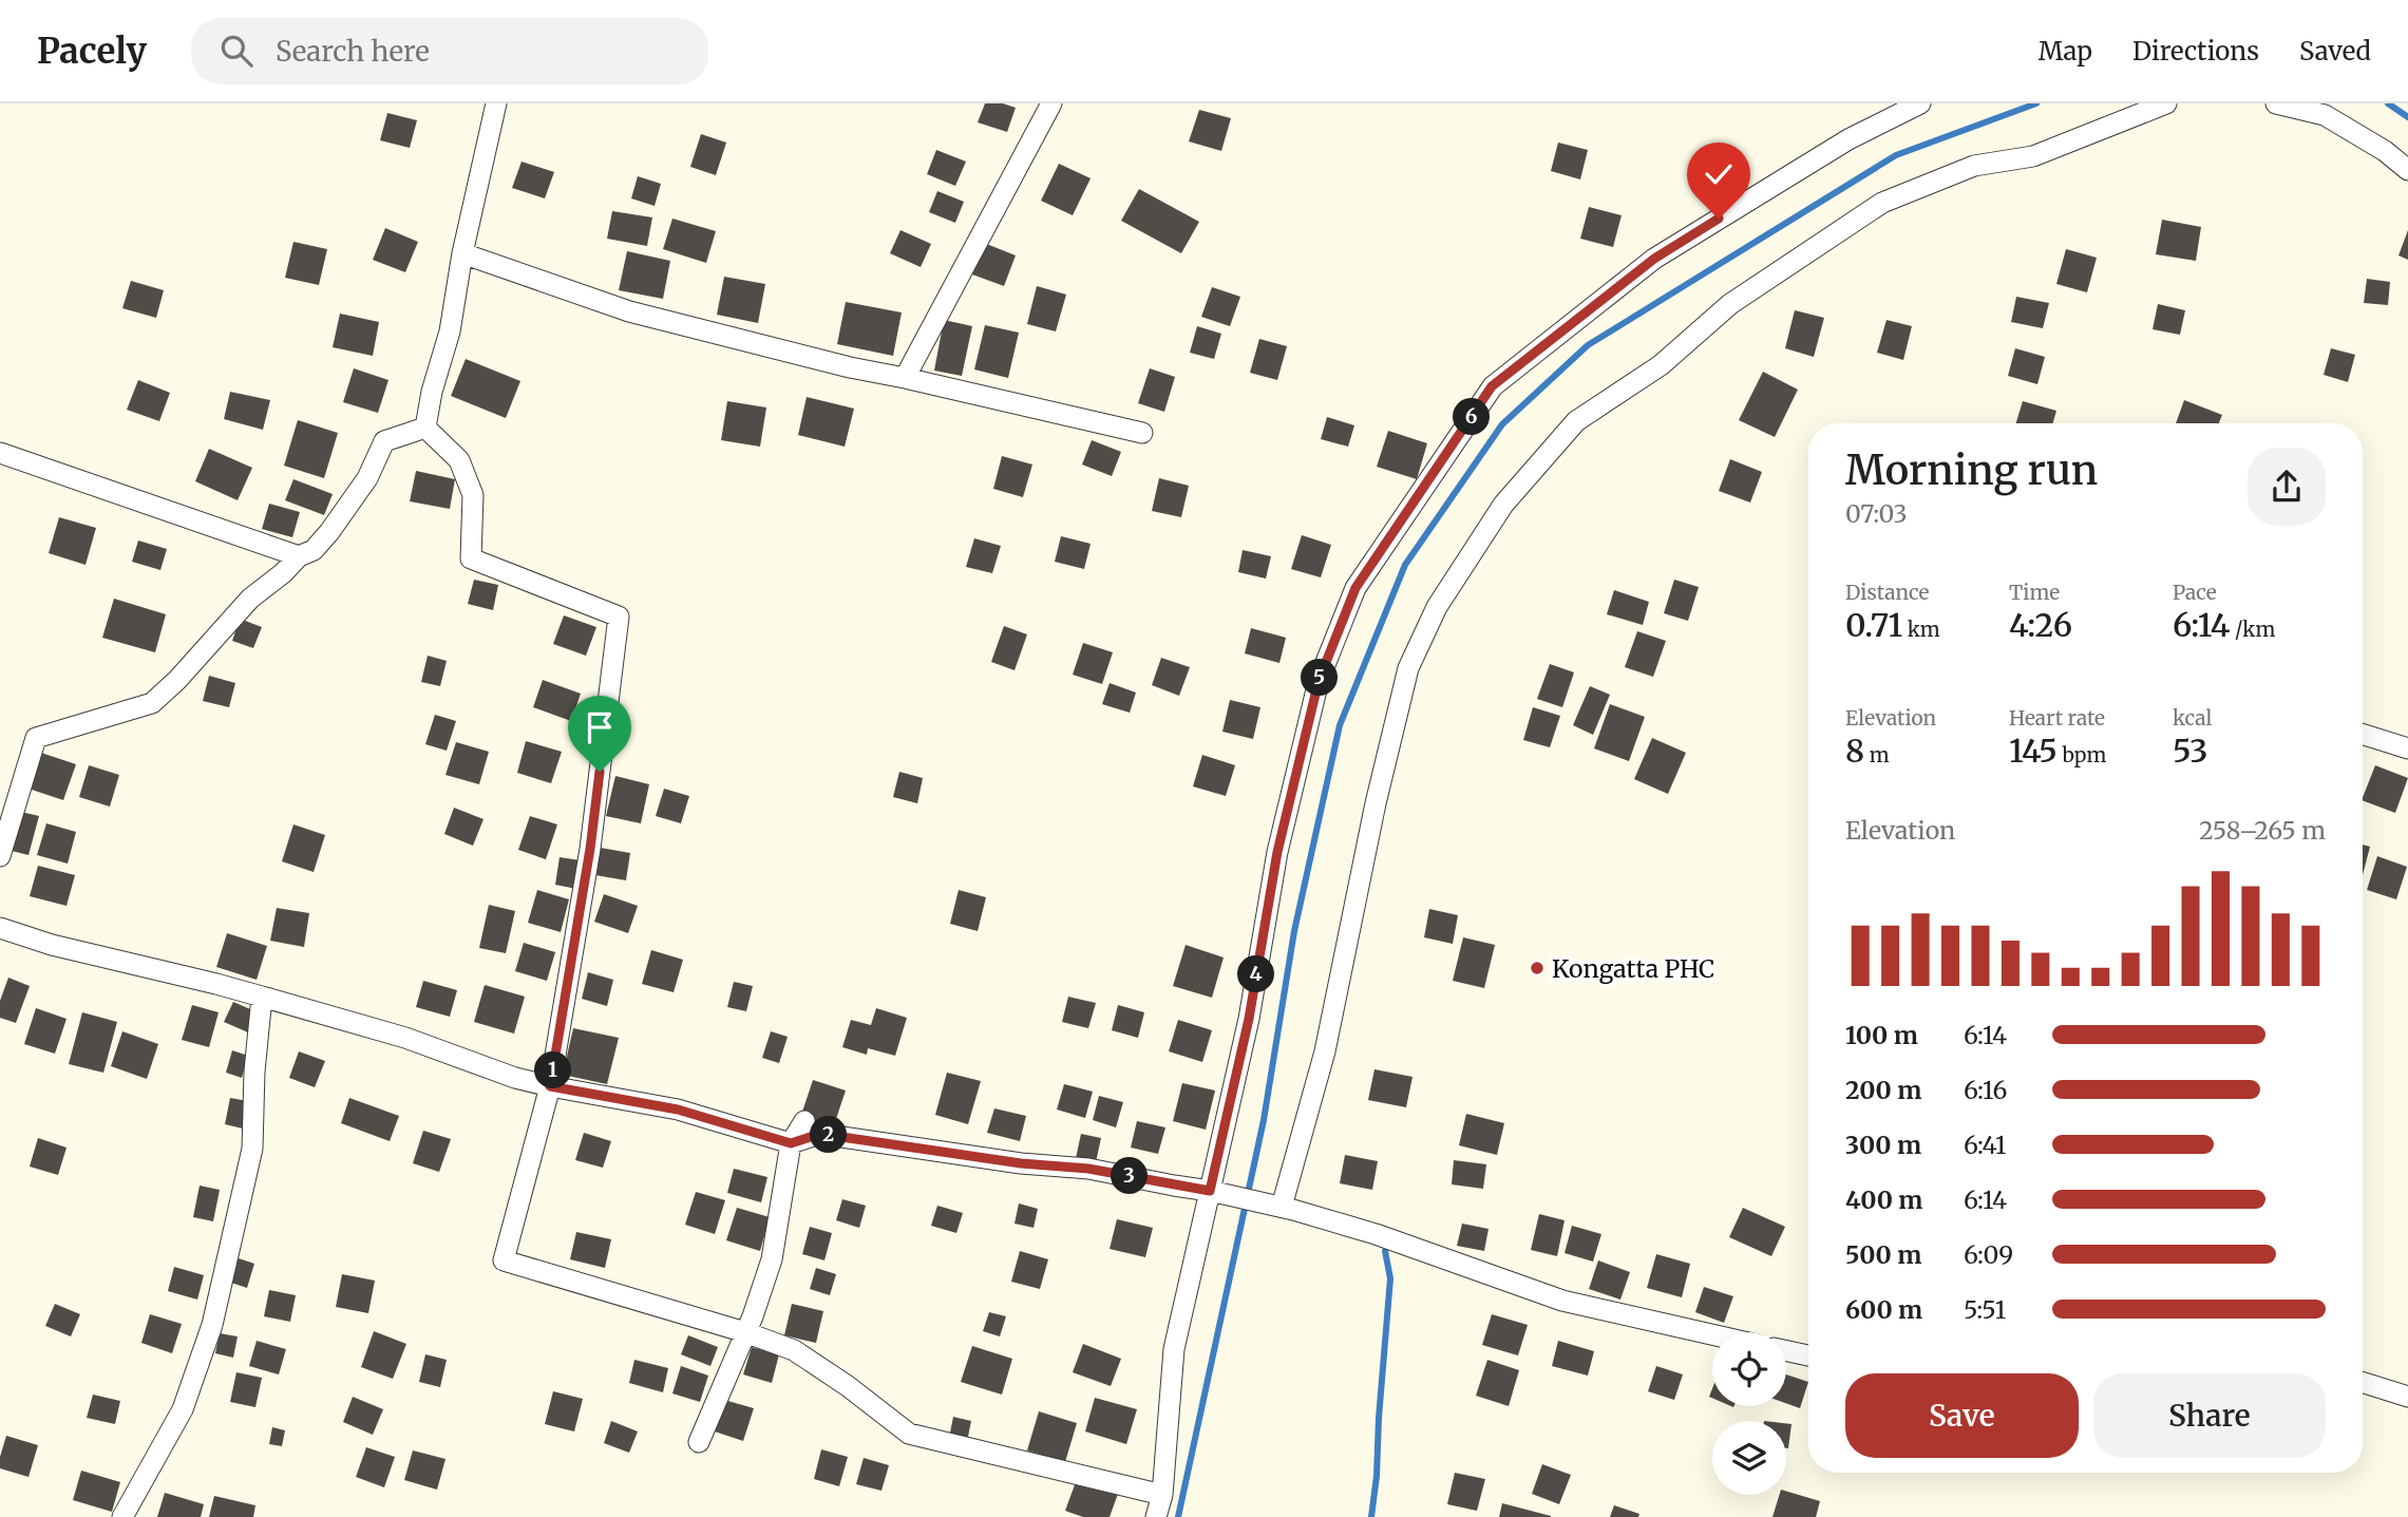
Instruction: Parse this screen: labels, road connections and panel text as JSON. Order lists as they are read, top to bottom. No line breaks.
{"places":["Kongatta PHC"],"page":{"header":"Pacely","search":"Search here","nav":["Map","Directions","Saved"],"pins":["6","5","4","1","2","3"],"heading":["Morning run","07:03"],"stats":[["Distance","0.71 km"],["Time","4:26"],["Pace","6:14 /km"],["Elevation","8 m"],["Heart rate","145 bpm"],["kcal","53"]],"chart":["Elevation","258–265 m"],"list":[{"name":"100 m","note":"6:14"},{"name":"200 m","note":"6:16"},{"name":"300 m","note":"6:41"},{"name":"400 m","note":"6:14"},{"name":"500 m","note":"6:09"},{"name":"600 m","note":"5:51"}],"buttons":["Save","Share"]}}
